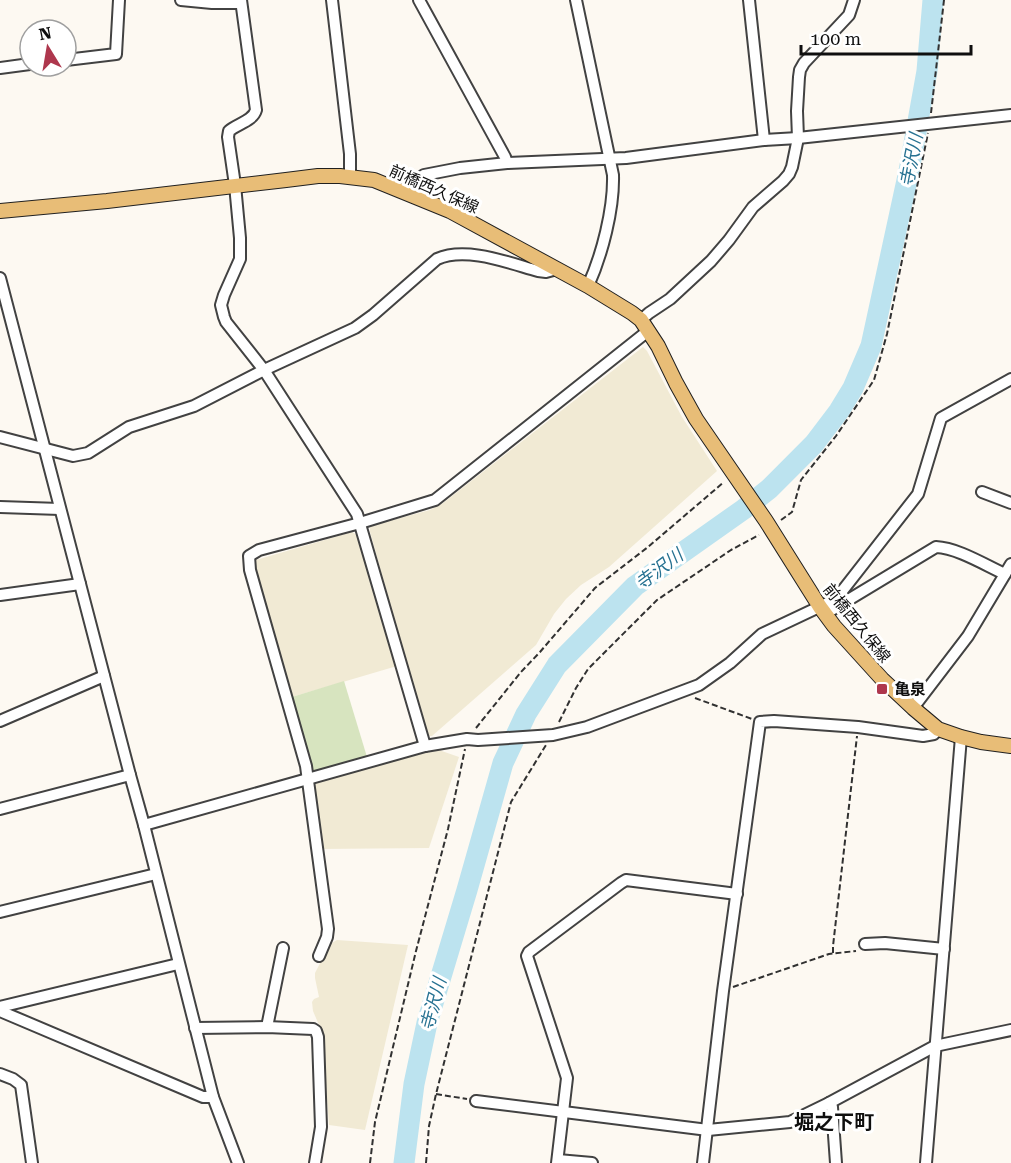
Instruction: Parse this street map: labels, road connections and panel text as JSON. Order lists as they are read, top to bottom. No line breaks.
{"streets":{"main road":["前橋西久保線"]},"districts":["堀之下町"],"water":["寺沢川"],"places":{"transit":["亀泉"]},"scale_bar":"100 m","north":"top"}
